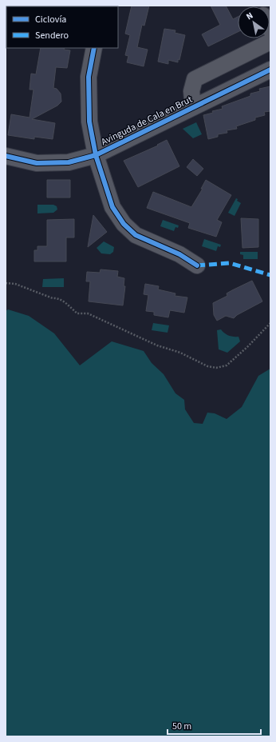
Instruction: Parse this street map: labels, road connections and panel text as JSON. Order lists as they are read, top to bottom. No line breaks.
{"streets":{"street":["Avinguda de Cala en Brut"]},"legend":["Ciclovía","Sendero"],"scale_bar":"50 m","north":"top left"}
